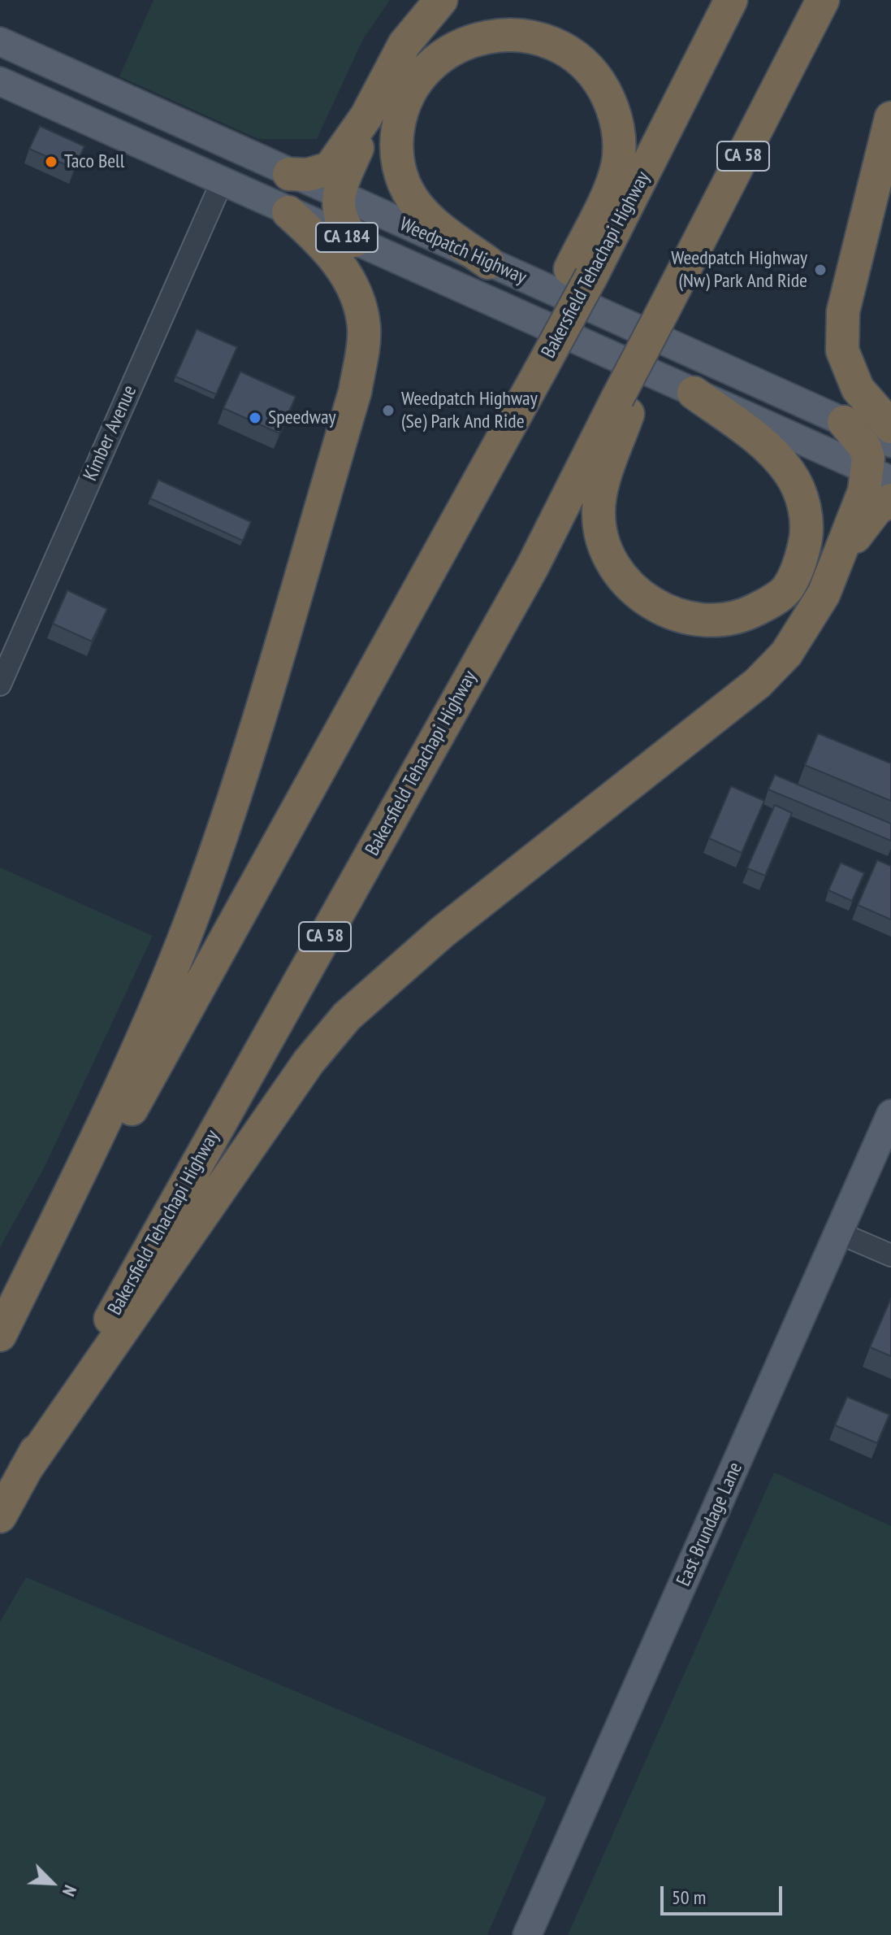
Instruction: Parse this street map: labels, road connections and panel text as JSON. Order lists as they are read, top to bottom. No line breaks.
{"streets":{"highway":["CA 58","Bakersfield Tehachapi Highway"],"main road":["CA 184","Weedpatch Highway","East Brundage Lane"],"street":["Kimber Avenue"]},"crossings":[["CA 58","Bakersfield Tehachapi Highway"],["Weedpatch Highway","Kimber Avenue"]],"places":["Taco Bell","Weedpatch Highway (Nw) Park And Ride","Weedpatch Highway (Se) Park And Ride","Speedway"],"scale_bar":"50 m","north":"bottom right"}
